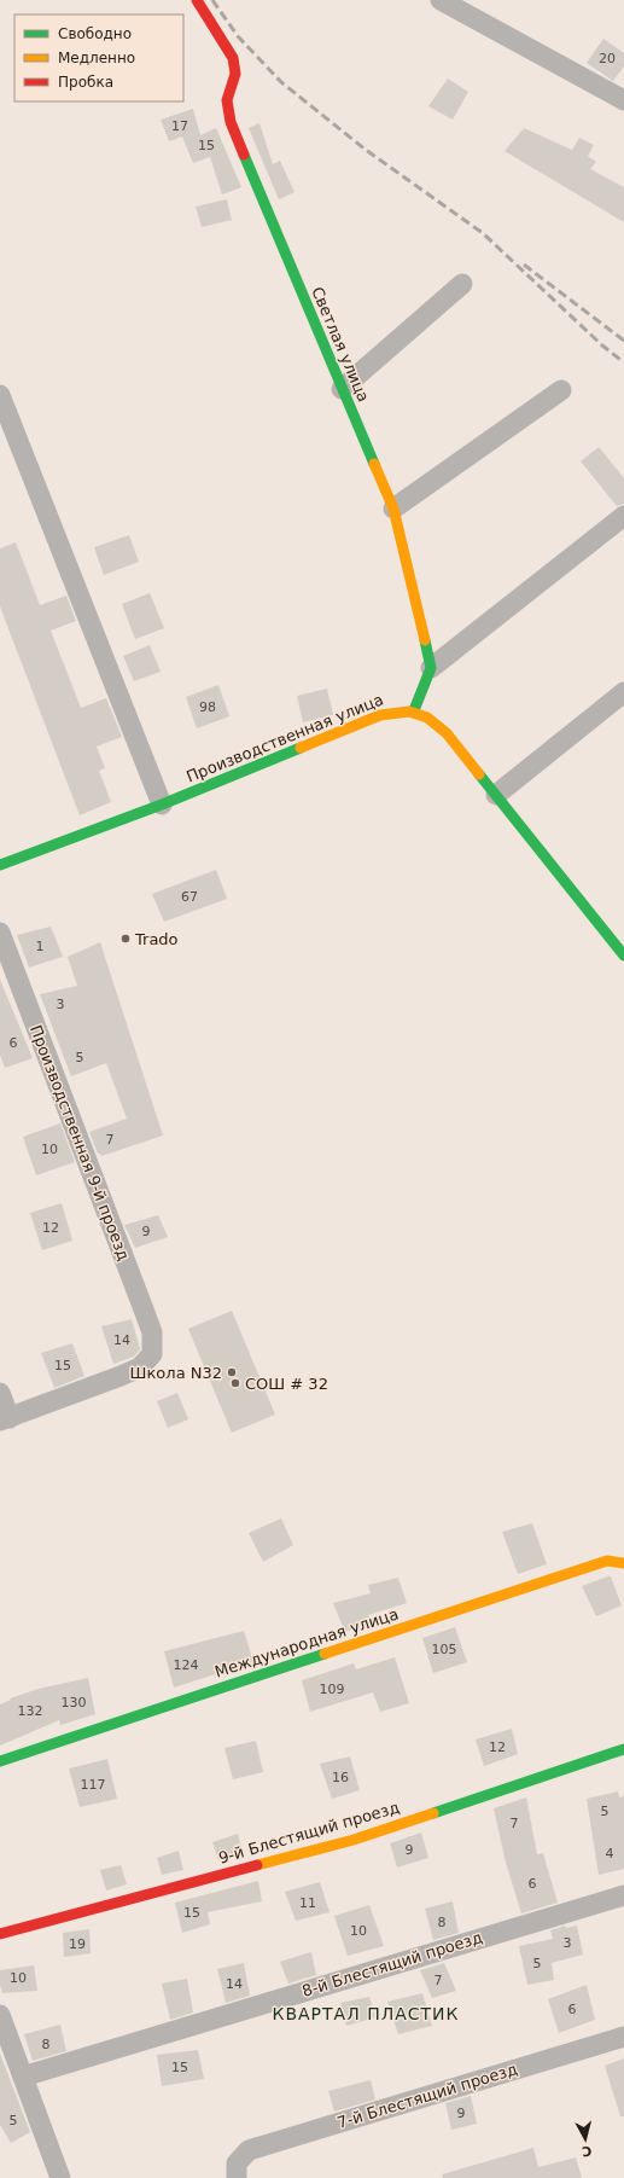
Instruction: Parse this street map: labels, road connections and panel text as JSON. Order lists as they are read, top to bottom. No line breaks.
{"streets":{"street":["Светлая улица","Производственная улица","Производственная 9-й проезд","Международная улица","9-й Блестящий проезд","8-й Блестящий проезд","7-й Блестящий проезд"]},"districts":["КВАРТАЛ ПЛАСТИК"],"places":["Trado","Школа N32","СОШ # 32"],"house_numbers":["20","17","15","98","67","1","3","6","5","7","10","12","9","14","15","105","124","109","130","132","12","16","117","5","7","9","4","6","11","15","8","10","3","19","5","10","7","14","6","8","15","9","5"],"legend":["Свободно","Медленно","Пробка"],"north":"bottom"}
